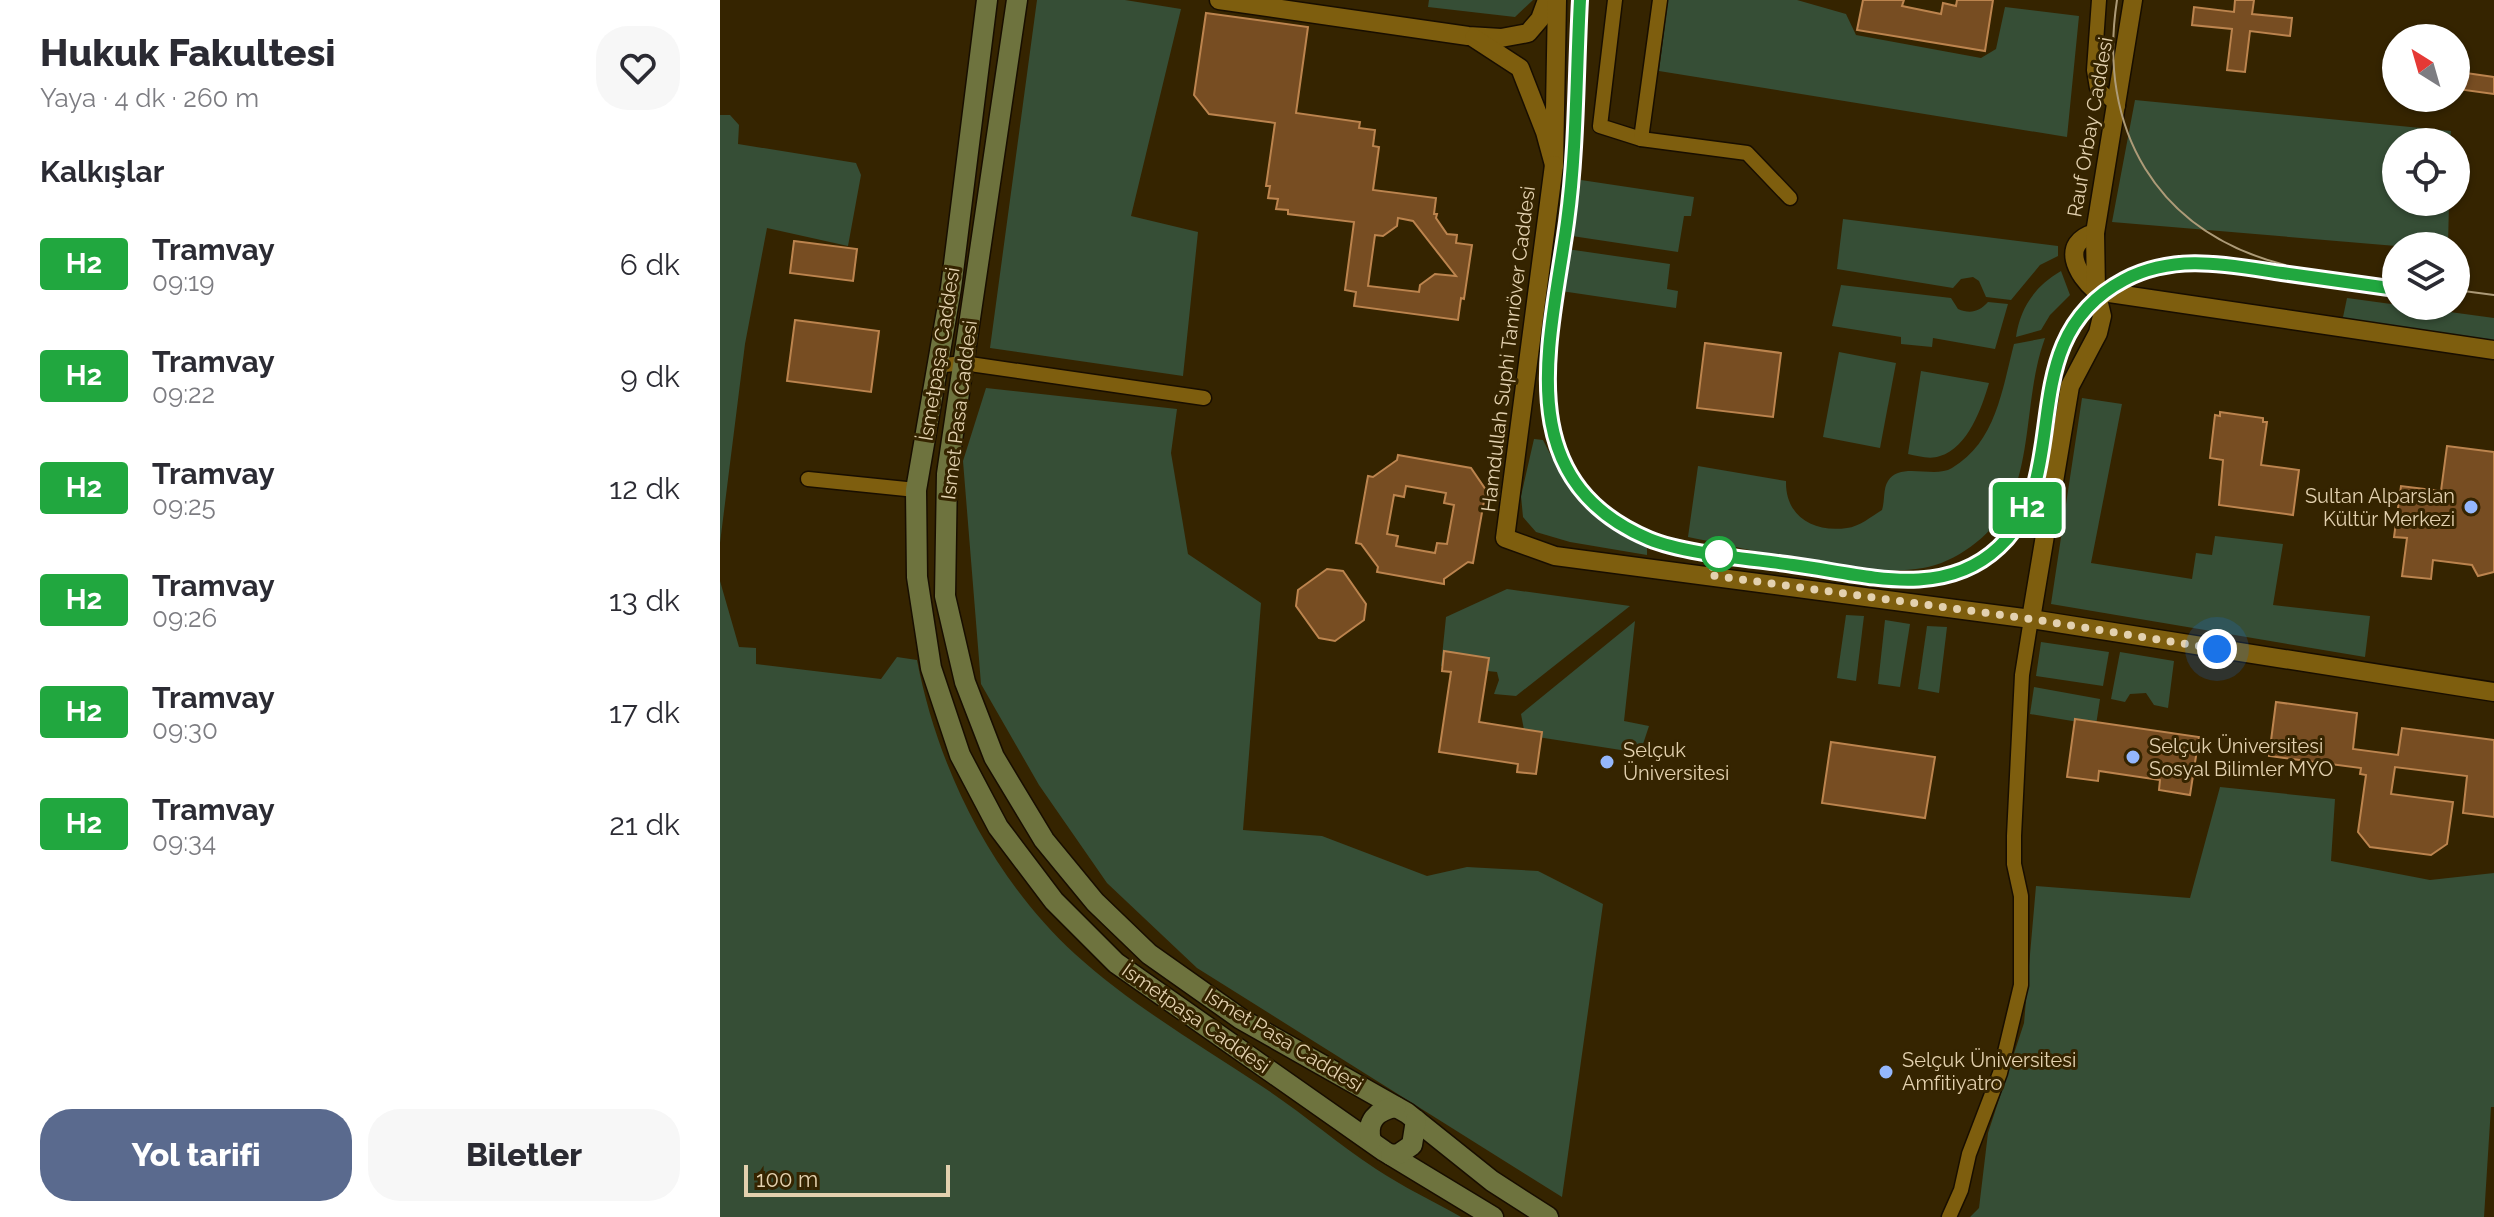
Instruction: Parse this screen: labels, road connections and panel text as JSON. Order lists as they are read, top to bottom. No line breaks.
{"streets":{"main road":["İsmetpaşa Caddesi","Ismet Pasa Caddesi"],"street":["Rauf Orbay Caddesi","Hamdullah Suphi Tanrıöver Caddesi"]},"crossings":[["İsmetpaşa Caddesi","Ismet Pasa Caddesi"]],"places":["Sultan Alparslan Kültür Merkezi","Selçuk Üniversitesi Sosyal Bilimler MYO","Selçuk Üniversitesi","Selçuk Üniversitesi Amfitiyatro"],"lines":["tram line H2"],"scale_bar":"100 m","north":"top left","page":{"heading":[["Hukuk Fakultesi","Yaya · 4 dk · 260 m"],"Kalkışlar"],"on_map":"H2","list":[{"mark":"H2","name":"Tramvay","note":"09:19","value":"6 dk"},{"mark":"H2","name":"Tramvay","note":"09:22","value":"9 dk"},{"mark":"H2","name":"Tramvay","note":"09:25","value":"12 dk"},{"mark":"H2","name":"Tramvay","note":"09:26","value":"13 dk"},{"mark":"H2","name":"Tramvay","note":"09:30","value":"17 dk"},{"mark":"H2","name":"Tramvay","note":"09:34","value":"21 dk"}],"buttons":["Yol tarifi","Biletler"],"scale":"100 m"}}
